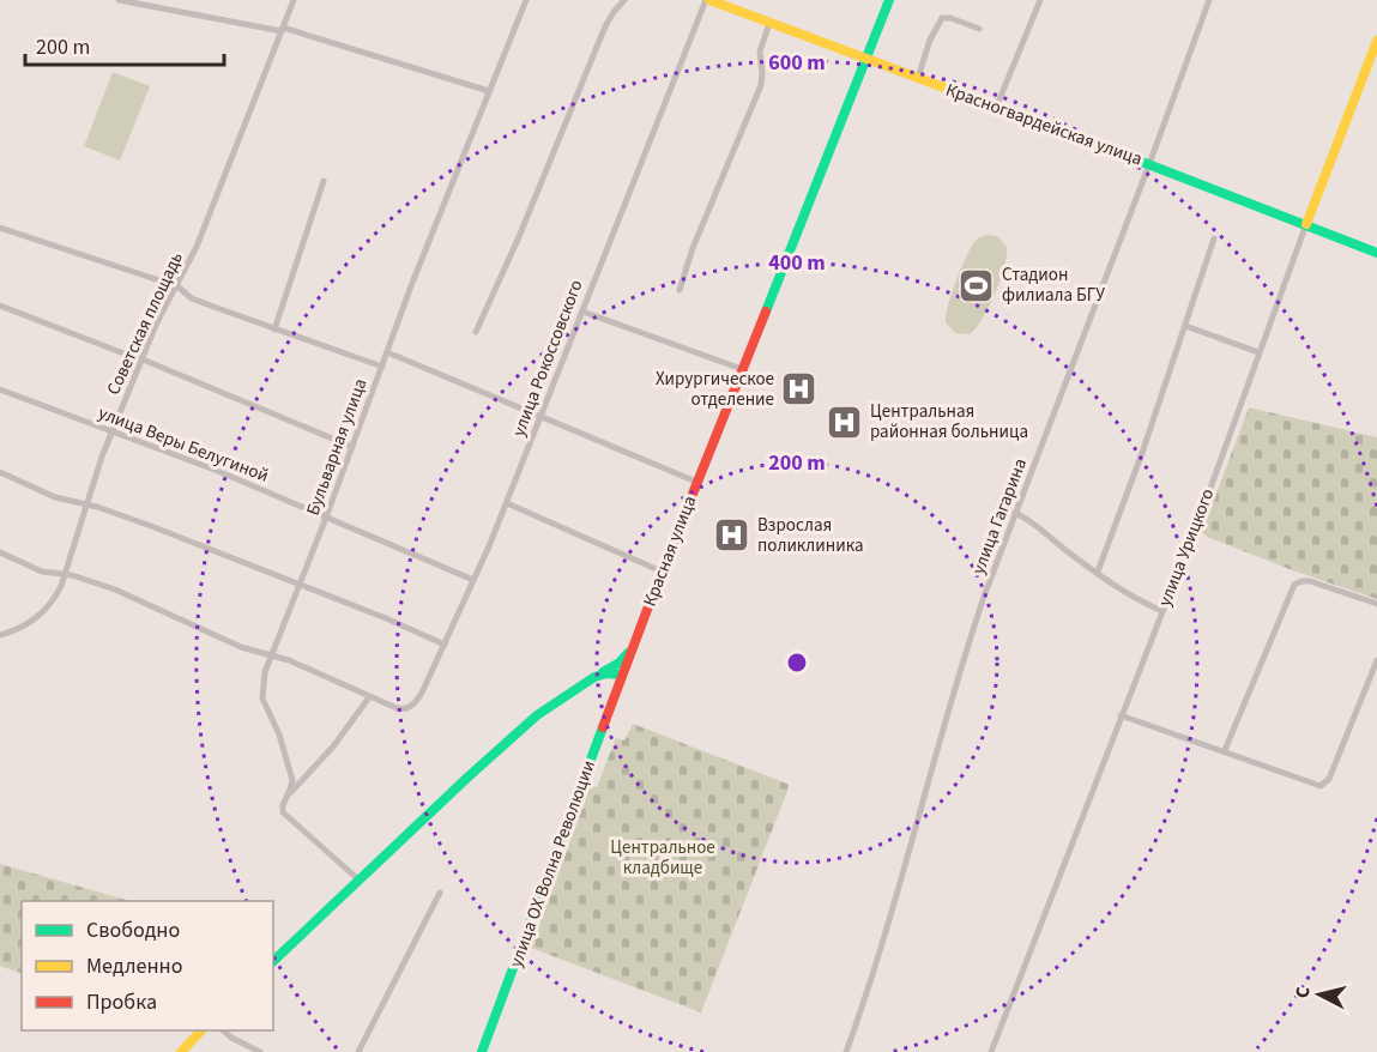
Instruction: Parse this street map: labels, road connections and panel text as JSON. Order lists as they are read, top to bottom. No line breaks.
{"streets":{"main road":["Красногвардейская улица","улица Урицкого","Красная улица","улица ОХ Волна Революции"],"street":["Советская площадь","улица Рокоссовского","улица Веры Белугиной","Бульварная улица","улица Гагарина"]},"crossings":[["Красногвардейская улица","улица Рокоссовского"],["Красногвардейская улица","улица Гагарина"],["Красногвардейская улица","улица Урицкого"],["Красногвардейская улица","Красная улица"],["Советская площадь","улица Веры Белугиной"],["улица Рокоссовского","улица Веры Белугиной"],["улица Веры Белугиной","Бульварная улица"],["Красная улица","улица ОХ Волна Революции"]],"parks":["Центральное кладбище"],"places":{"sports":["Стадион филиала БГУ"],"hospital":["Хирургическое отделение","Центральная районная больница","Взрослая поликлиника"]},"legend":["Свободно","Медленно","Пробка"],"scale_bar":"200 m","north":"left","rings":["600 m","400 m","200 m"]}
